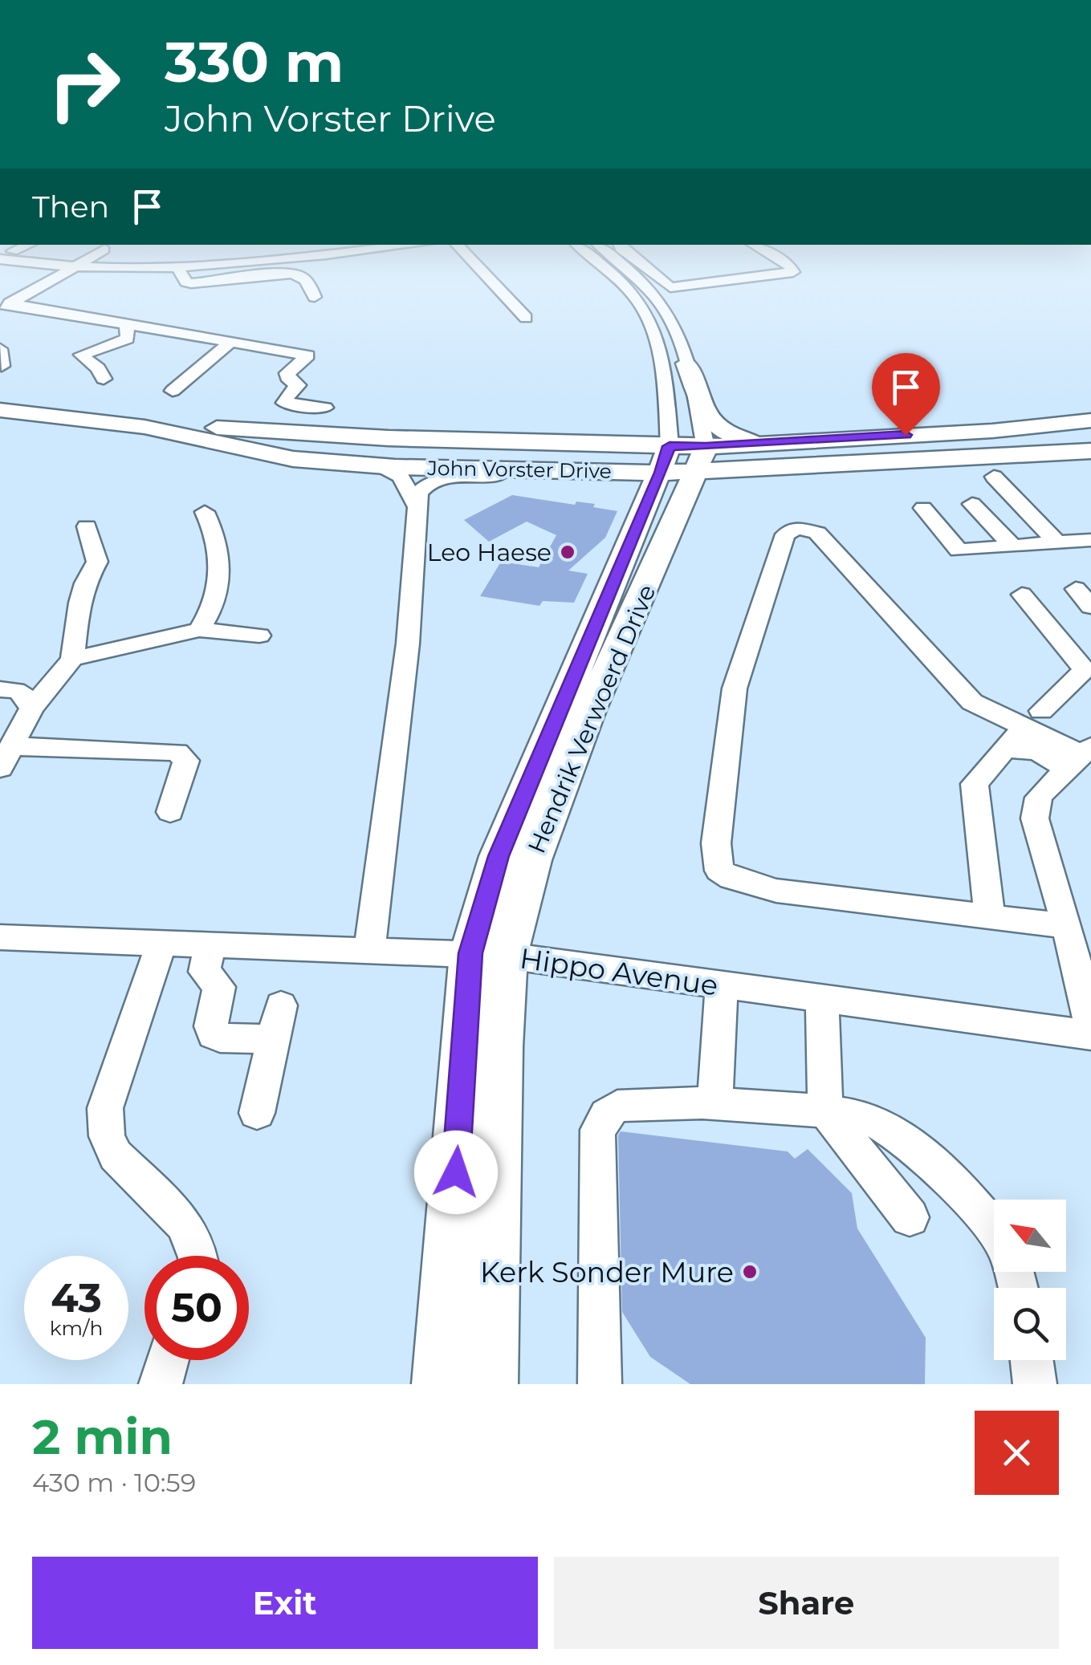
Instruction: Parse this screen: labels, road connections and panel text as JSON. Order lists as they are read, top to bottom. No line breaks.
{"streets":{"main road":["John Vorster Drive","Hendrik Verwoerd Drive"],"street":["Hippo Avenue"]},"crossings":[["John Vorster Drive","Hendrik Verwoerd Drive"],["Hendrik Verwoerd Drive","Hippo Avenue"]],"places":["Leo Haese","Kerk Sonder Mure"],"north":"top left","page":{"turn":["330 m","John Vorster Drive"],"then":"Then","speed":"43 km/h","limit":"50","heading":["2 min","430 m · 10:59"],"buttons":["Exit","Share"]}}
